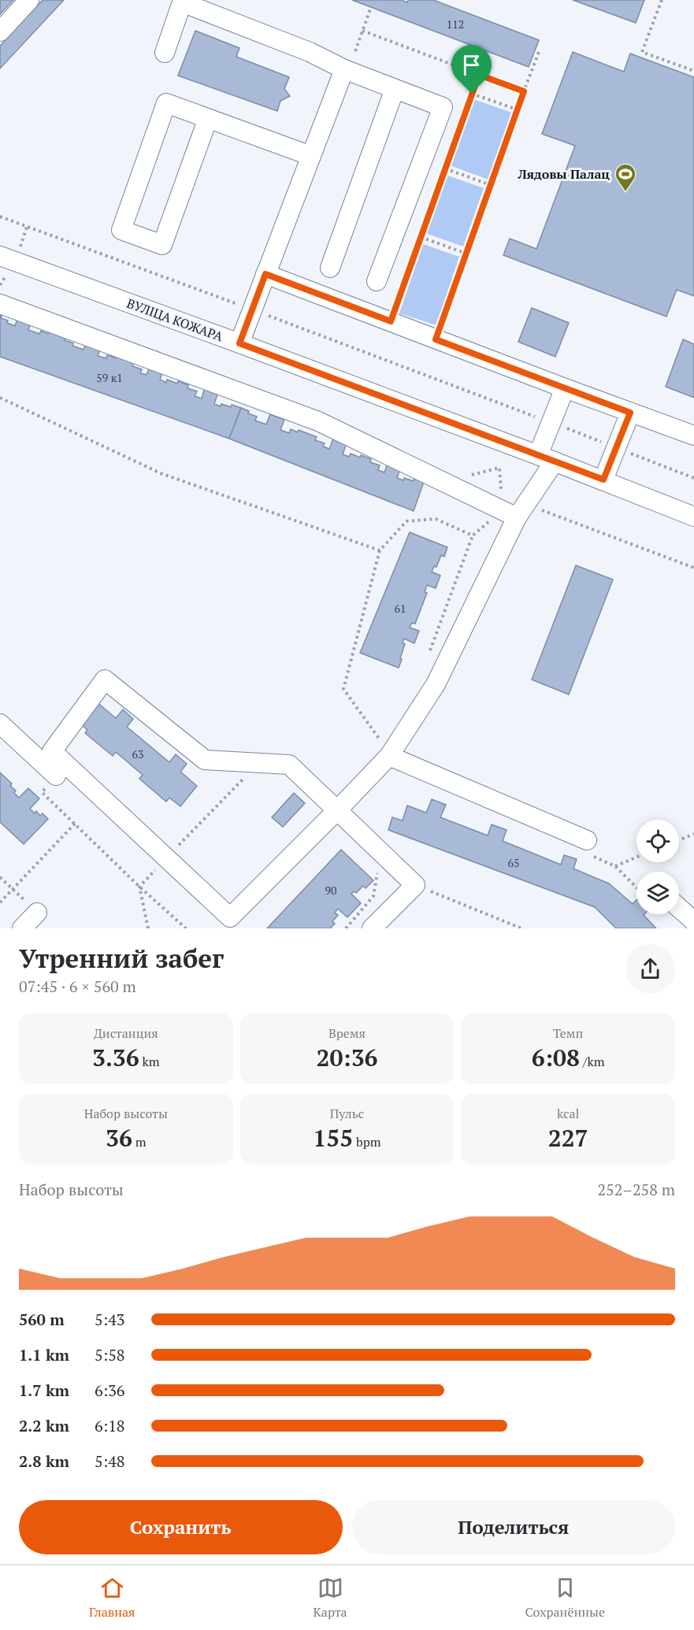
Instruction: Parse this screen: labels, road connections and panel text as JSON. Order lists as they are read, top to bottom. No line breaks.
{"streets":{"street":["ВУЛІЦА КОЖАРА"]},"places":{"sports":["Лядовы Палац"]},"house_numbers":["112","59 к1","61","63","65","90"],"page":{"heading":["Утренний забег","07:45 · 6 × 560 m"],"stats":[["Дистанция","3.36 km"],["Время","20:36"],["Темп","6:08 /km"],["Набор высоты","36 m"],["Пульс","155 bpm"],["kcal","227"]],"chart":["Набор высоты","252–258 m"],"list":[{"name":"560 m","note":"5:43"},{"name":"1.1 km","note":"5:58"},{"name":"1.7 km","note":"6:36"},{"name":"2.2 km","note":"6:18"},{"name":"2.8 km","note":"5:48"}],"buttons":["Сохранить","Поделиться"],"tabs":["Главная","Карта","Сохранённые"]}}
